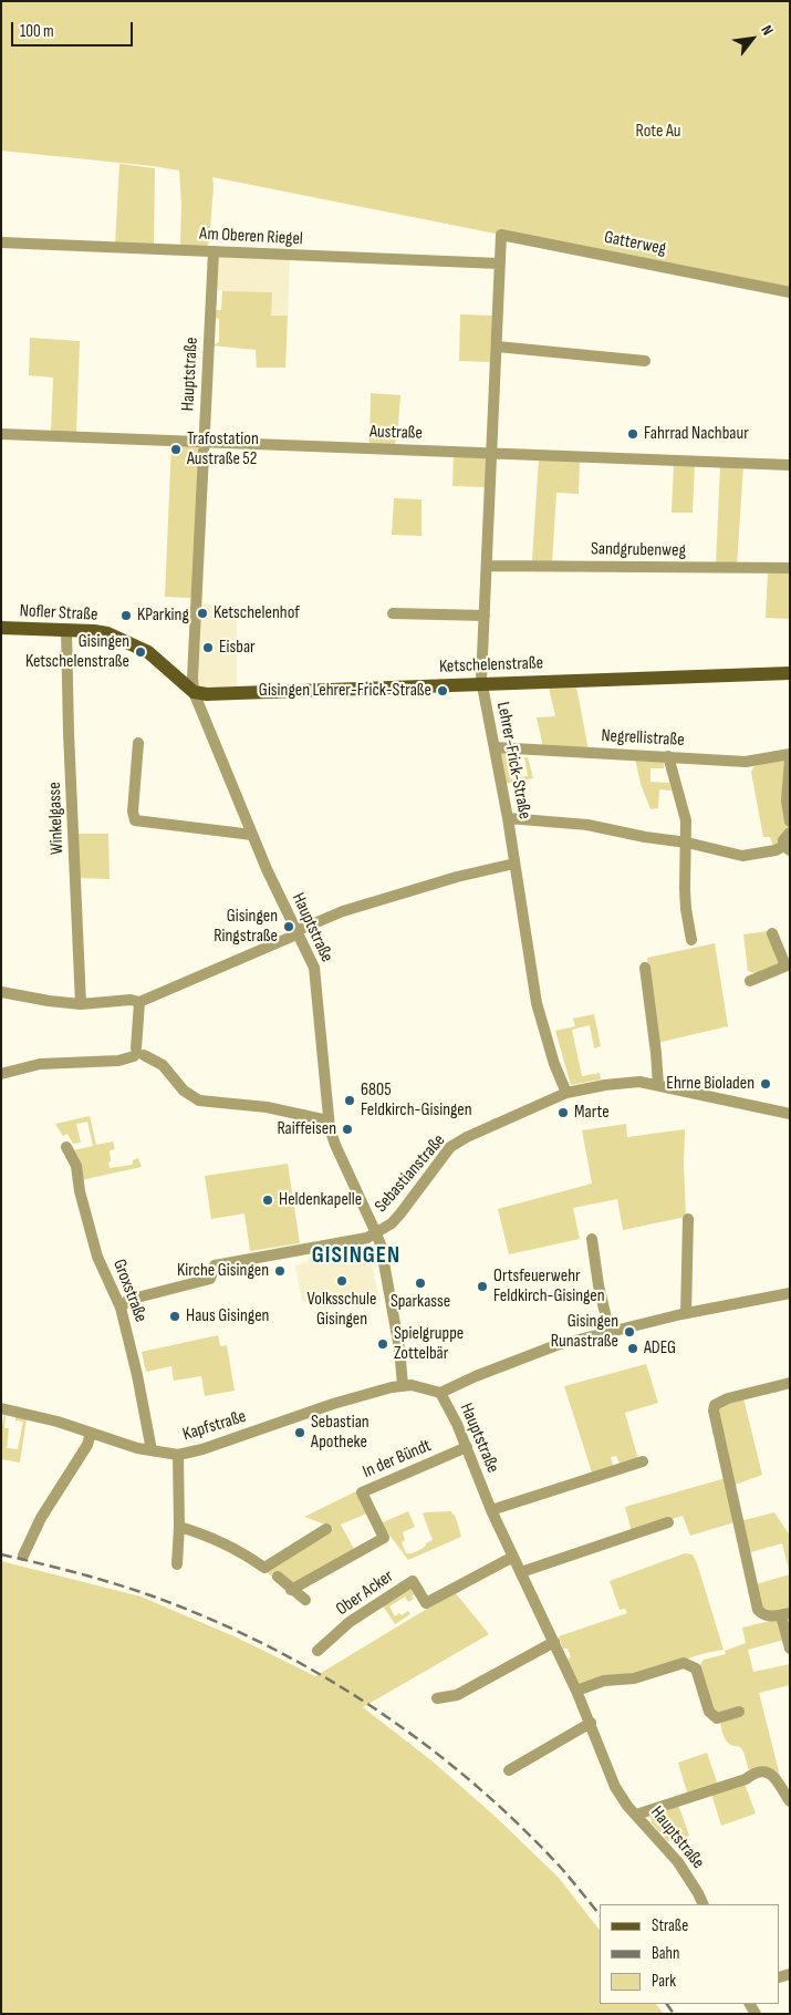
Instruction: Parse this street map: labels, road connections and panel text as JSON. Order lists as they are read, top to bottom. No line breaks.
{"streets":{"main road":["Nofler Straße","Ketschelenstraße"],"street":["Am Oberen Riegel","Gatterweg","Hauptstraße","Austraße","Sandgrubenweg","Negrellistraße","Lehrer-Frick-Straße","Winkelgasse","Sebastianstraße","Groxstraße","Kapfstraße","In der Bündt","Ober Acker"]},"crossings":[["Am Oberen Riegel","Gatterweg"],["Am Oberen Riegel","Hauptstraße"],["Am Oberen Riegel","Lehrer-Frick-Straße"],["Gatterweg","Lehrer-Frick-Straße"],["Hauptstraße","Austraße"],["Hauptstraße","Nofler Straße"],["Hauptstraße","Ketschelenstraße"],["Hauptstraße","Sebastianstraße"],["Hauptstraße","Kapfstraße"],["Hauptstraße","In der Bündt"],["Hauptstraße","Ober Acker"],["Austraße","Lehrer-Frick-Straße"],["Sandgrubenweg","Lehrer-Frick-Straße"],["Nofler Straße","Ketschelenstraße"],["Nofler Straße","Winkelgasse"],["Ketschelenstraße","Lehrer-Frick-Straße"],["Negrellistraße","Lehrer-Frick-Straße"],["Lehrer-Frick-Straße","Sebastianstraße"],["Groxstraße","Kapfstraße"]],"districts":["GISINGEN"],"parks":["Rote Au"],"places":["Fahrrad Nachbaur","Trafostation Austraße 52","Ketschelenhof","KParking","Eisbar","Gisingen Ketschelenstraße","Gisingen Lehrer-Frick-Straße","Gisingen Ringstraße","Ehrne Bioladen","6805 Feldkirch-Gisingen","Marte","Raiffeisen","Heldenkapelle","Kirche Gisingen","Volksschule Gisingen","Sparkasse","Ortsfeuerwehr Feldkirch-Gisingen","Haus Gisingen","Gisingen Runastraße","Spielgruppe Zottelbär","ADEG","Sebastian Apotheke"],"legend":["Straße","Bahn","Park"],"scale_bar":"100 m","north":"top right"}
